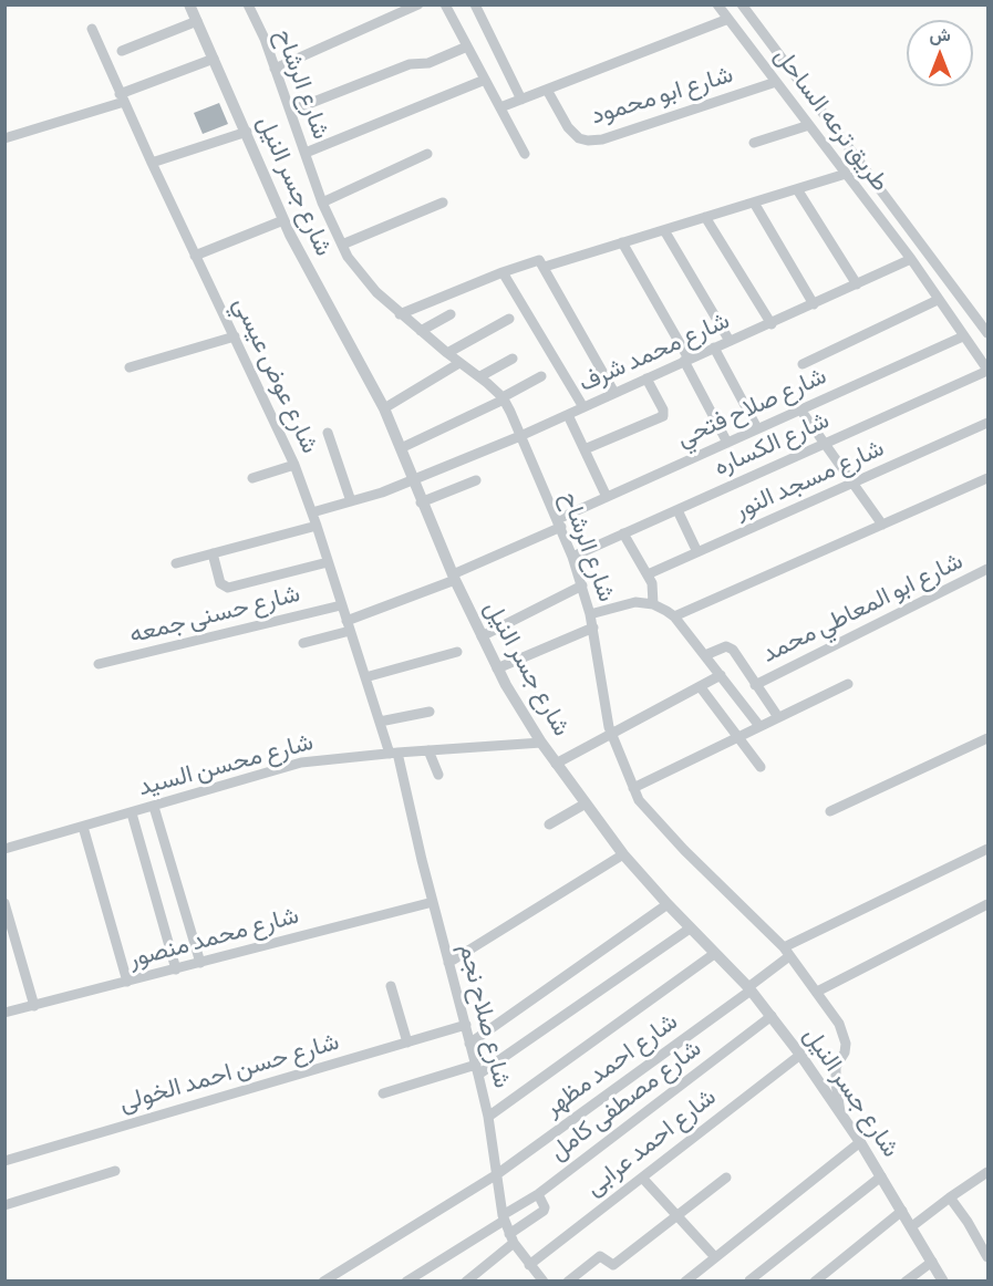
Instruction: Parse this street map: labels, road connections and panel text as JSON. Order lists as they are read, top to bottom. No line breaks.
{"streets":{"street":["شارع الرشاح","شارع ابو محمود","طريق ترعه الساحل","شارع جسر النيل","شارع محمد شرف","شارع عوض عيسي","شارع صلاح فتحي","شارع الكساره","شارع مسجد النور","شارع ابو المعاطي محمد","شارع حسنى جمعه","شارع محسن السيد","شارع محمد منصور","شارع صلاح نجم","شارع احمد مظهر","شارع حسن احمد الخولى","شارع مصطفى كامل","شارع احمد عرابى"]},"crossings":[["شارع الرشاح","شارع جسر النيل"],["شارع الرشاح","شارع محمد شرف"],["شارع الرشاح","شارع صلاح فتحي"],["شارع الرشاح","شارع الكساره"],["شارع الرشاح","شارع احمد مظهر"],["شارع ابو محمود","طريق ترعه الساحل"],["طريق ترعه الساحل","شارع محمد شرف"],["طريق ترعه الساحل","شارع صلاح فتحي"],["طريق ترعه الساحل","شارع الكساره"],["شارع جسر النيل","شارع محمد شرف"],["شارع جسر النيل","شارع صلاح فتحي"],["شارع جسر النيل","شارع محسن السيد"],["شارع جسر النيل","شارع احمد مظهر"],["شارع جسر النيل","شارع مصطفى كامل"],["شارع جسر النيل","شارع احمد عرابى"],["شارع محمد شرف","شارع عوض عيسي"],["شارع عوض عيسي","شارع صلاح فتحي"],["شارع عوض عيسي","شارع حسنى جمعه"],["شارع عوض عيسي","شارع محسن السيد"],["شارع عوض عيسي","شارع صلاح نجم"],["شارع محسن السيد","شارع صلاح نجم"],["شارع محمد منصور","شارع صلاح نجم"],["شارع صلاح نجم","شارع احمد مظهر"],["شارع صلاح نجم","شارع حسن احمد الخولى"],["شارع صلاح نجم","شارع مصطفى كامل"],["شارع صلاح نجم","شارع احمد عرابى"]],"north":"top"}
